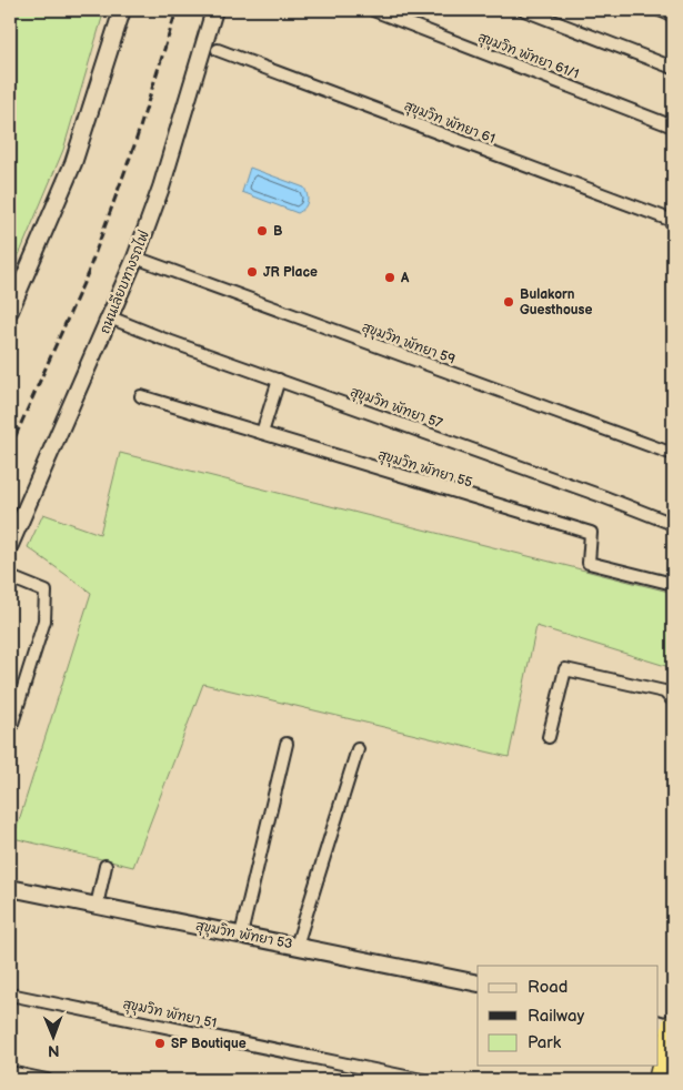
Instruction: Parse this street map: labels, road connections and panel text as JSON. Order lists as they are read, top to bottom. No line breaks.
{"streets":{"street":["สุขุมวิท พัทยา 61/1","สุขุมวิท พัทยา 61","ถนนเลียบทางรถไฟ","สุขุมวิท พัทยา 59","สุขุมวิท พัทยา 57","สุขุมวิท พัทยา 55","สุขุมวิท พัทยา 53","สุขุมวิท พัทยา 51"]},"crossings":[["ถนนเลียบทางรถไฟ","สุขุมวิท พัทยา 59"],["ถนนเลียบทางรถไฟ","สุขุมวิท พัทยา 57"]],"places":["B","JR Place","A","Bulakorn Guesthouse","SP Boutique"],"legend":["Road","Railway","Park"],"north":"bottom"}
